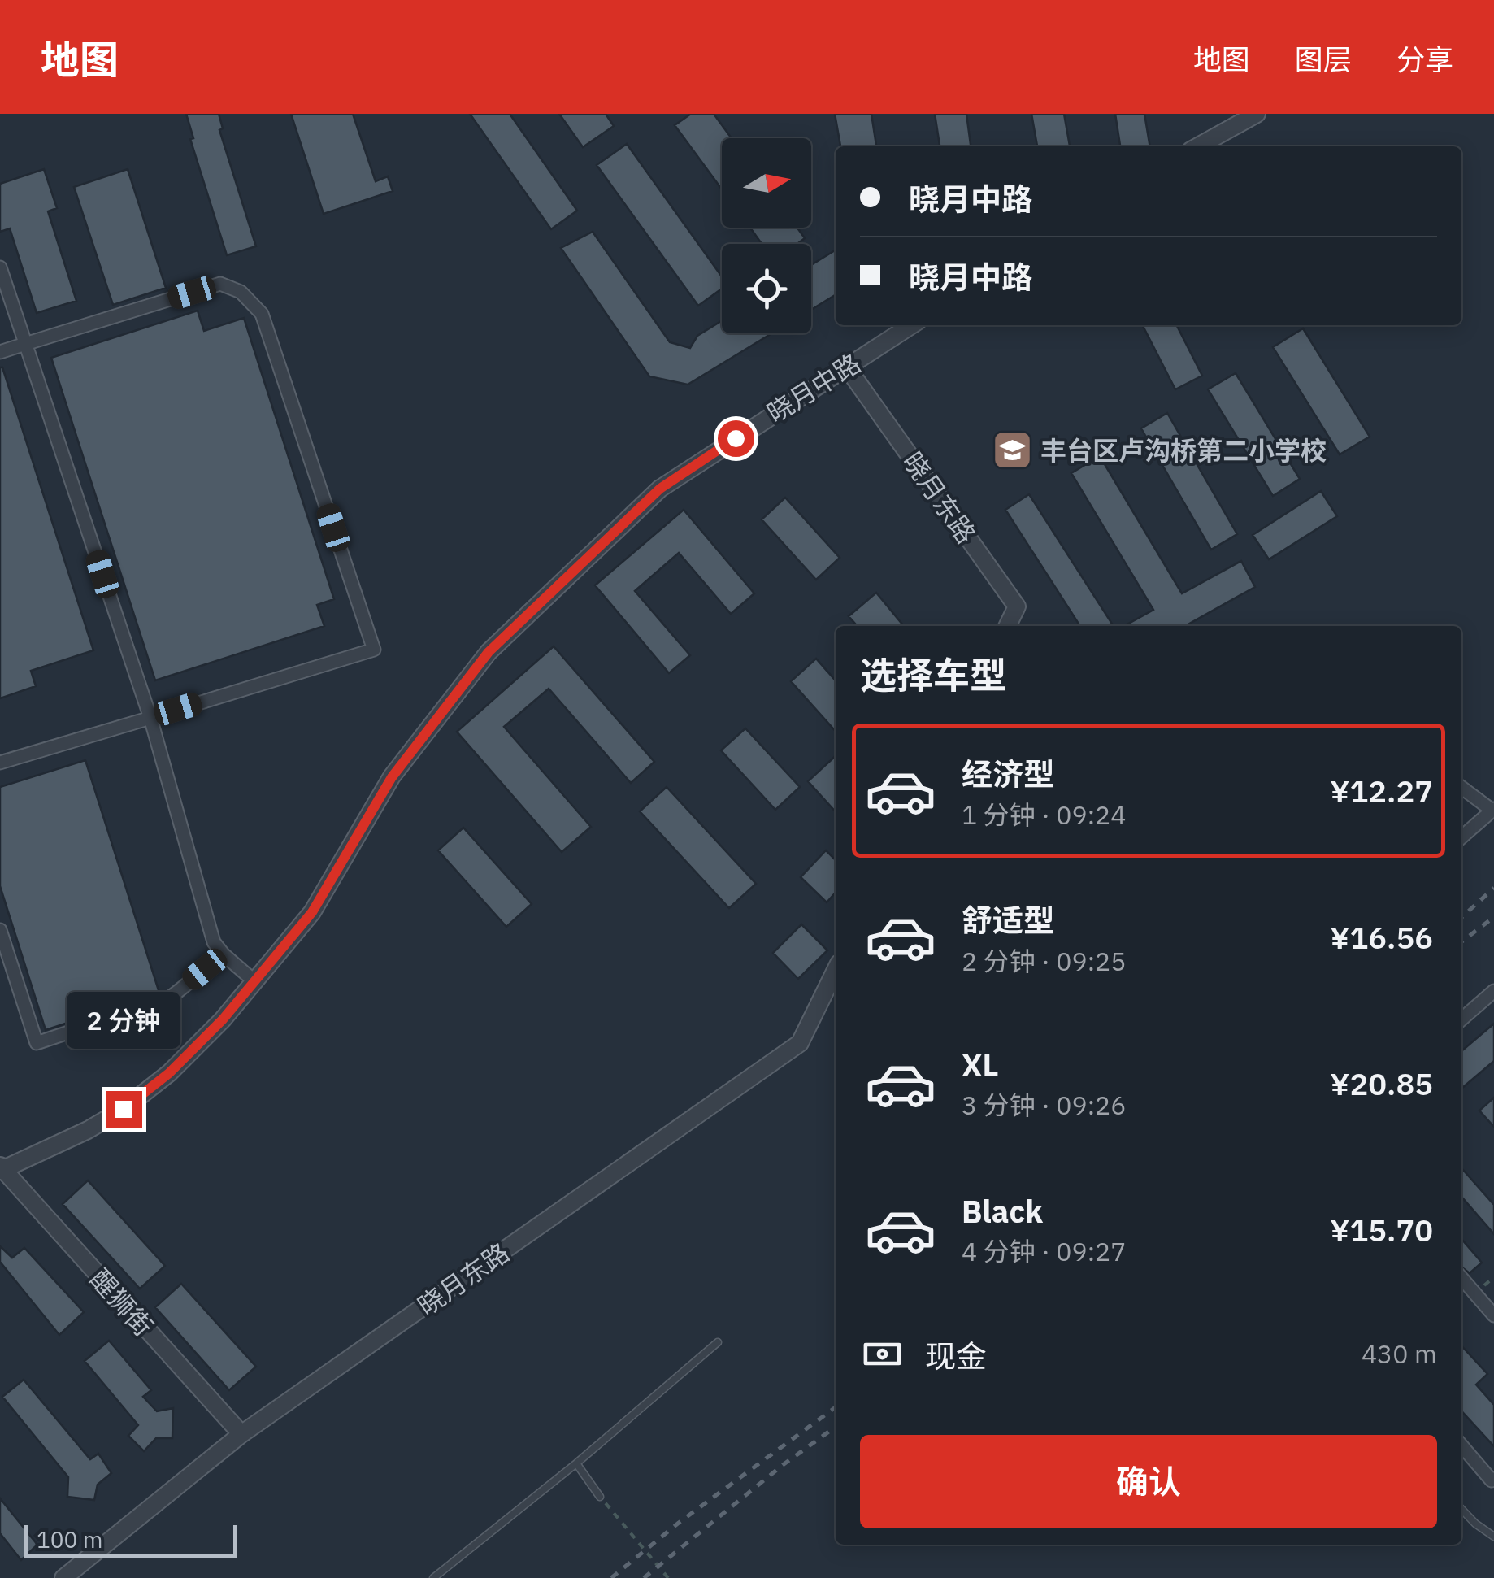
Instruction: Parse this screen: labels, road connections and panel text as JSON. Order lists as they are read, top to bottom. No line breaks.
{"streets":{"street":["晓月中路","晓月东路","醒狮街"]},"crossings":[["晓月中路","晓月东路"],["晓月中路","醒狮街"],["晓月东路","醒狮街"]],"places":{"school or university":["丰台区卢沟桥第二小学校"]},"scale_bar":"100 m","north":"right","page":{"header":"地图","nav":["地图","图层","分享"],"banner":["晓月中路","晓月中路"],"heading":"选择车型","list":[{"name":"经济型","note":"1 分钟 · 09:24","value":"¥12.27"},{"name":"舒适型","note":"2 分钟 · 09:25","value":"¥16.56"},{"name":"XL","note":"3 分钟 · 09:26","value":"¥20.85"},{"name":"Black","note":"4 分钟 · 09:27","value":"¥15.70"}],"bubble":"2 分钟","pay":["现金","430 m"],"buttons":"确认","scale":"100 m"}}
